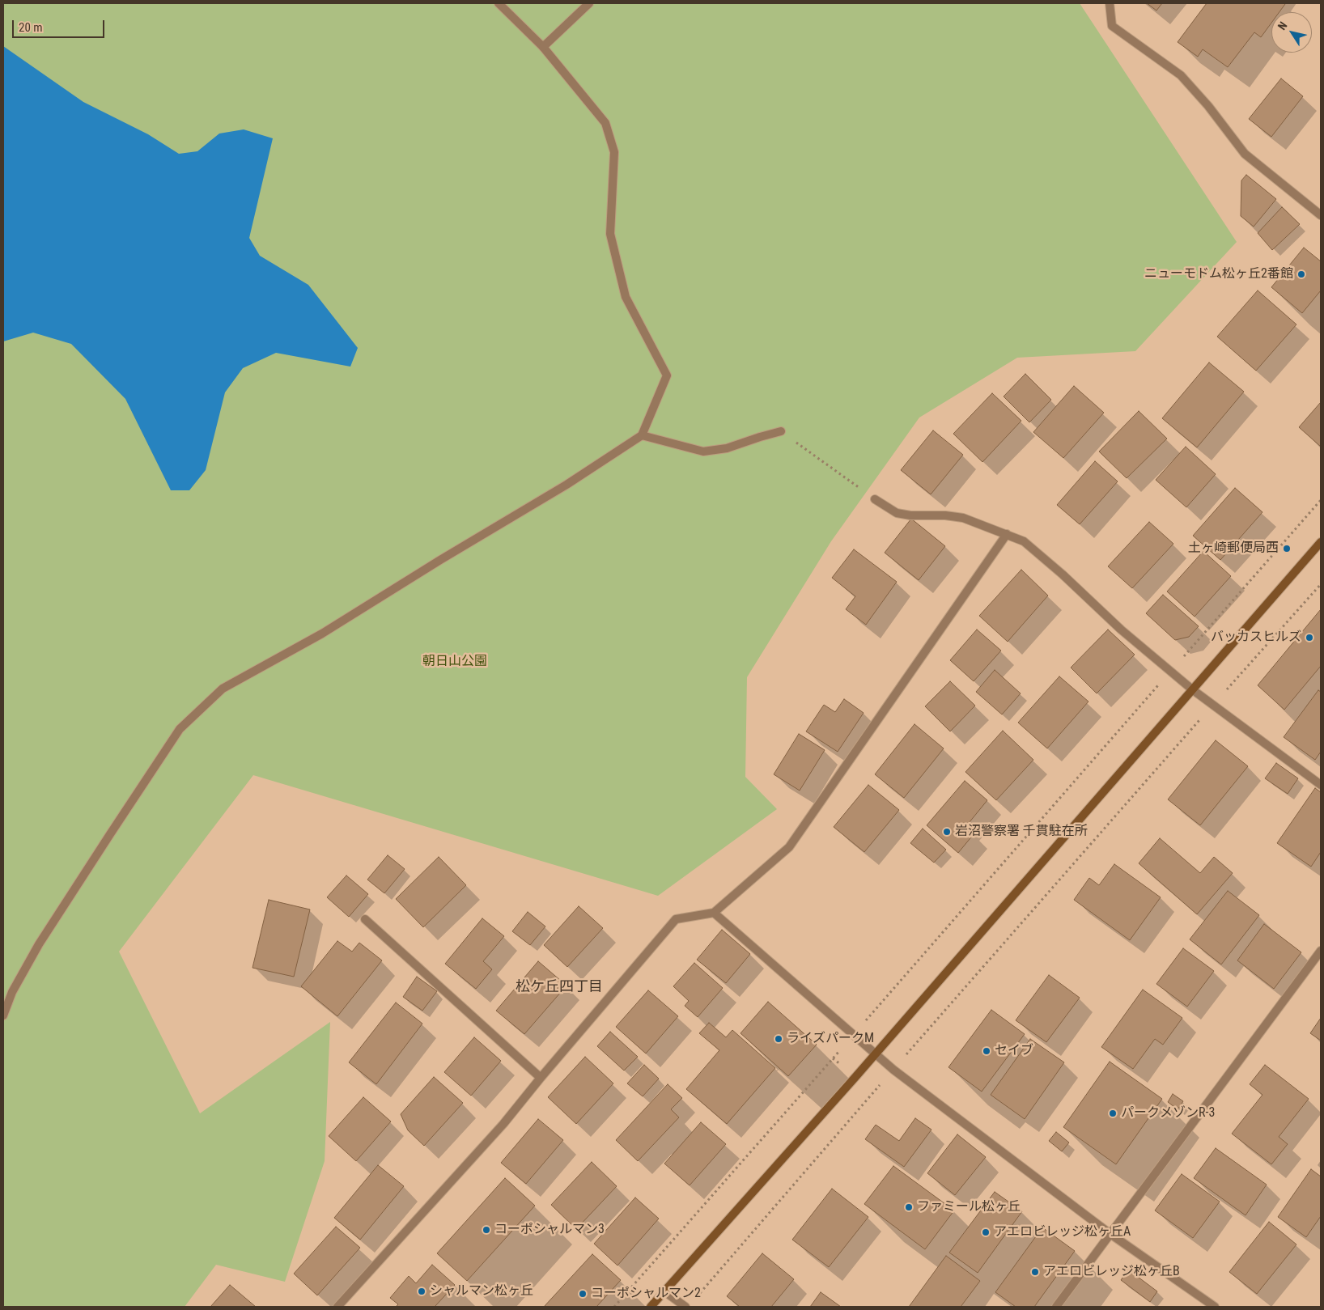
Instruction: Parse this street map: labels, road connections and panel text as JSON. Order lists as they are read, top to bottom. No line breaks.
{"districts":["松ケ丘四丁目"],"parks":["朝日山公園"],"places":["ニューモドム松ヶ丘2番館","土ヶ崎郵便局西","バッカスヒルズ","岩沼警察署 千貫駐在所","ライズパークM","セイブ","パークメゾンR-3","ファミール松ヶ丘","コーポシャルマン3","アエロビレッジ松ヶ丘A","アエロビレッジ松ヶ丘B","シャルマン松ヶ丘","コーポシャルマン2"],"scale_bar":"20 m","north":"top left"}
